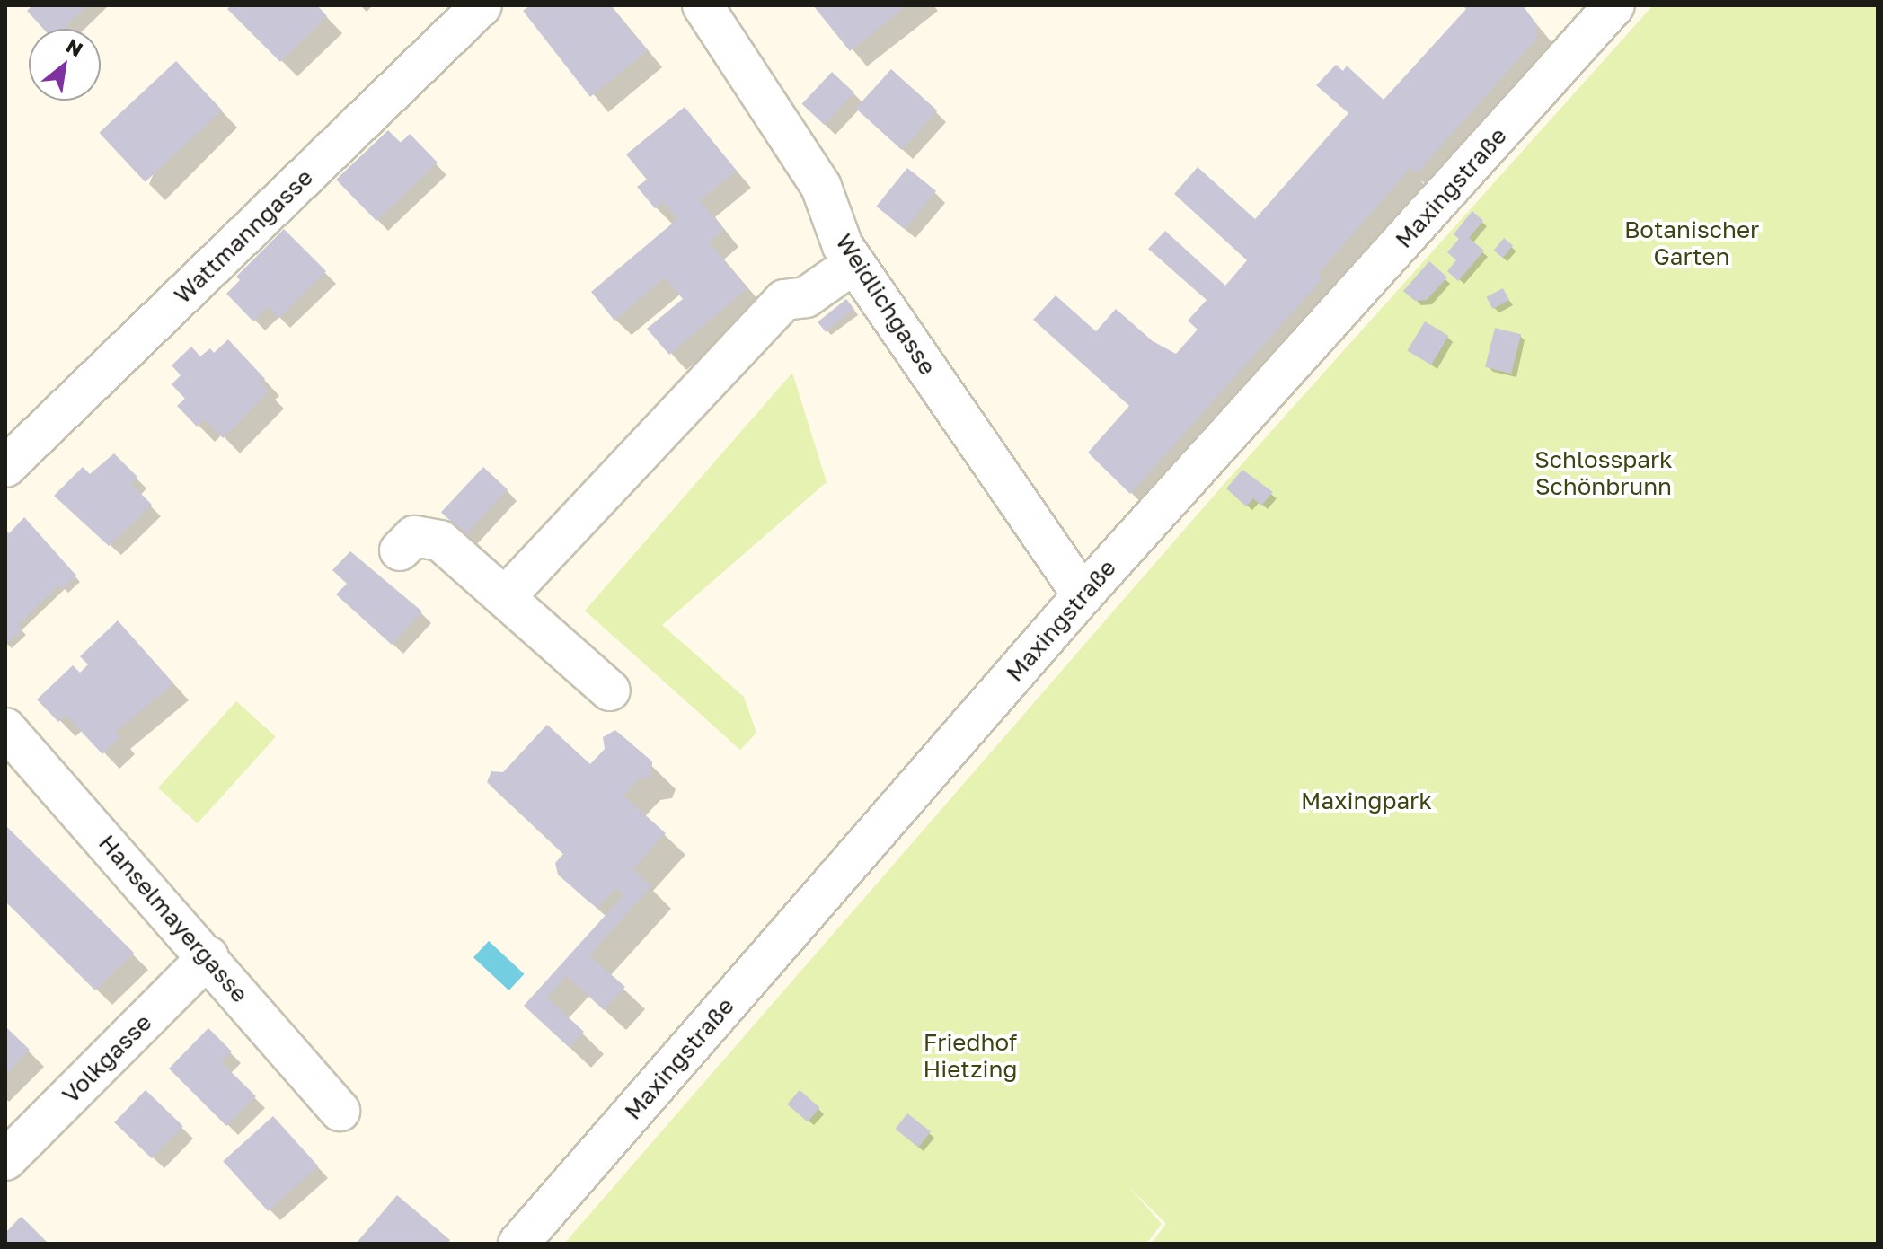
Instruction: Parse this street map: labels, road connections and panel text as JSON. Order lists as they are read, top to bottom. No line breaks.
{"streets":{"street":["Maxingstraße","Wattmanngasse","Weidlichgasse","Hanselmayergasse","Volkgasse"]},"crossings":[["Maxingstraße","Weidlichgasse"],["Hanselmayergasse","Volkgasse"]],"parks":["Botanischer Garten","Schlosspark Schönbrunn","Maxingpark","Friedhof Hietzing"],"north":"top right"}
